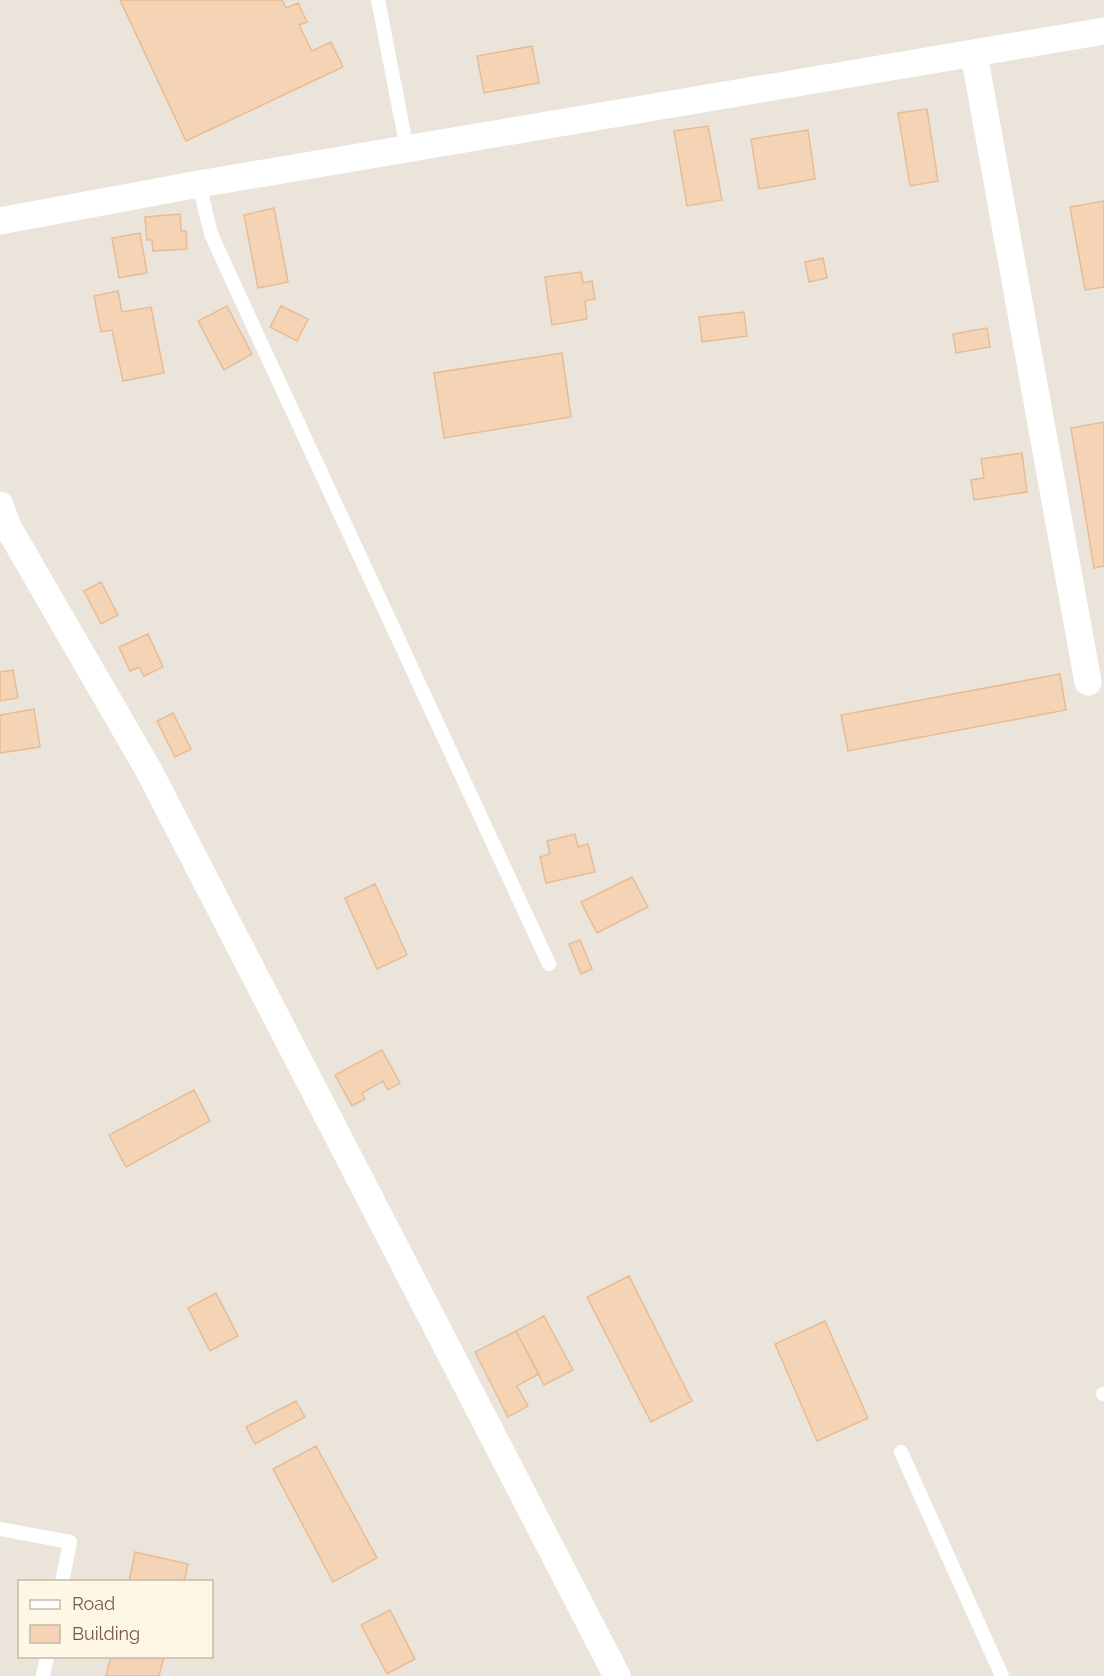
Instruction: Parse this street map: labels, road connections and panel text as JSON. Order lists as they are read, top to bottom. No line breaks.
{"legend":["Road","Building"]}
